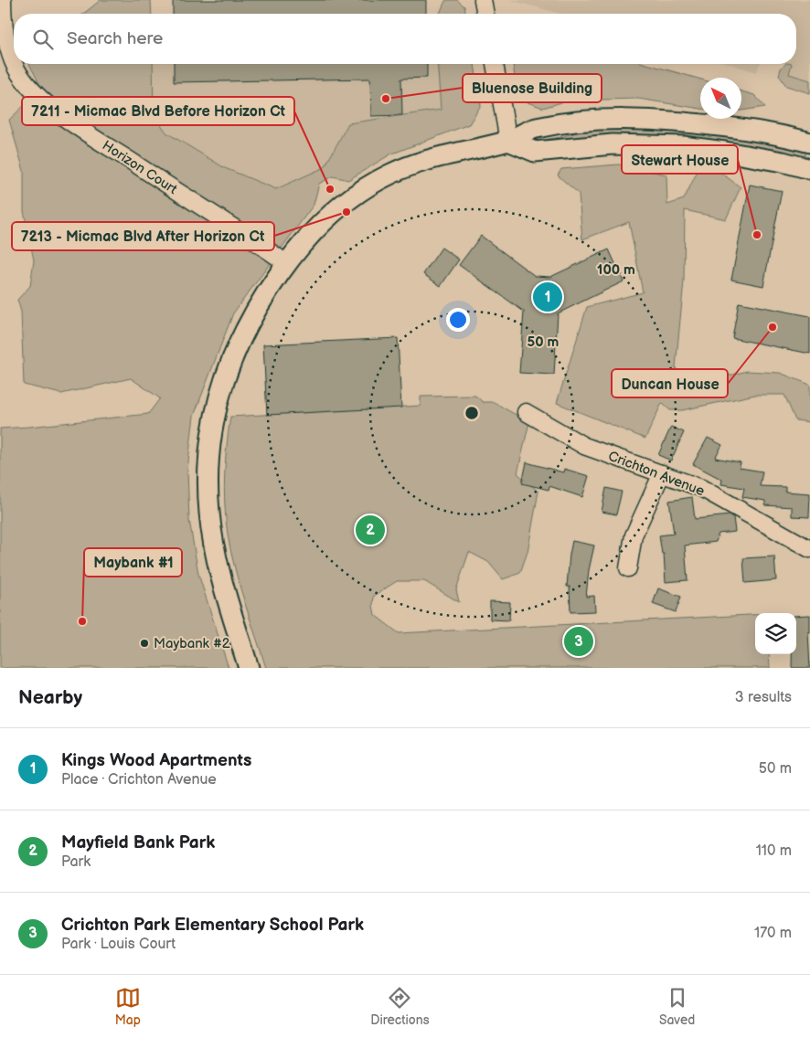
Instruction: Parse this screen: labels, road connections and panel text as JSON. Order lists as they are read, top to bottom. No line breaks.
{"streets":{"street":["Horizon Court","Crichton Avenue"]},"places":["Bluenose Building","7211 - Micmac Blvd Before Horizon Ct","7213 - Micmac Blvd After Horizon Ct","Stewart House","Duncan House","Maybank #1","Maybank #2"],"north":"top left","page":{"search":"Search here","pins":["1","2","3"],"heading":["Nearby","3 results"],"list":[{"mark":"1","name":"Kings Wood Apartments","note":"Place · Crichton Avenue","value":"50 m"},{"mark":"2","name":"Mayfield Bank Park","note":"Park","value":"110 m"},{"mark":"3","name":"Crichton Park Elementary School Park","note":"Park · Louis Court","value":"170 m"}],"nav":["Map","Directions","Saved"]},"rings":["100 m","50 m"]}
